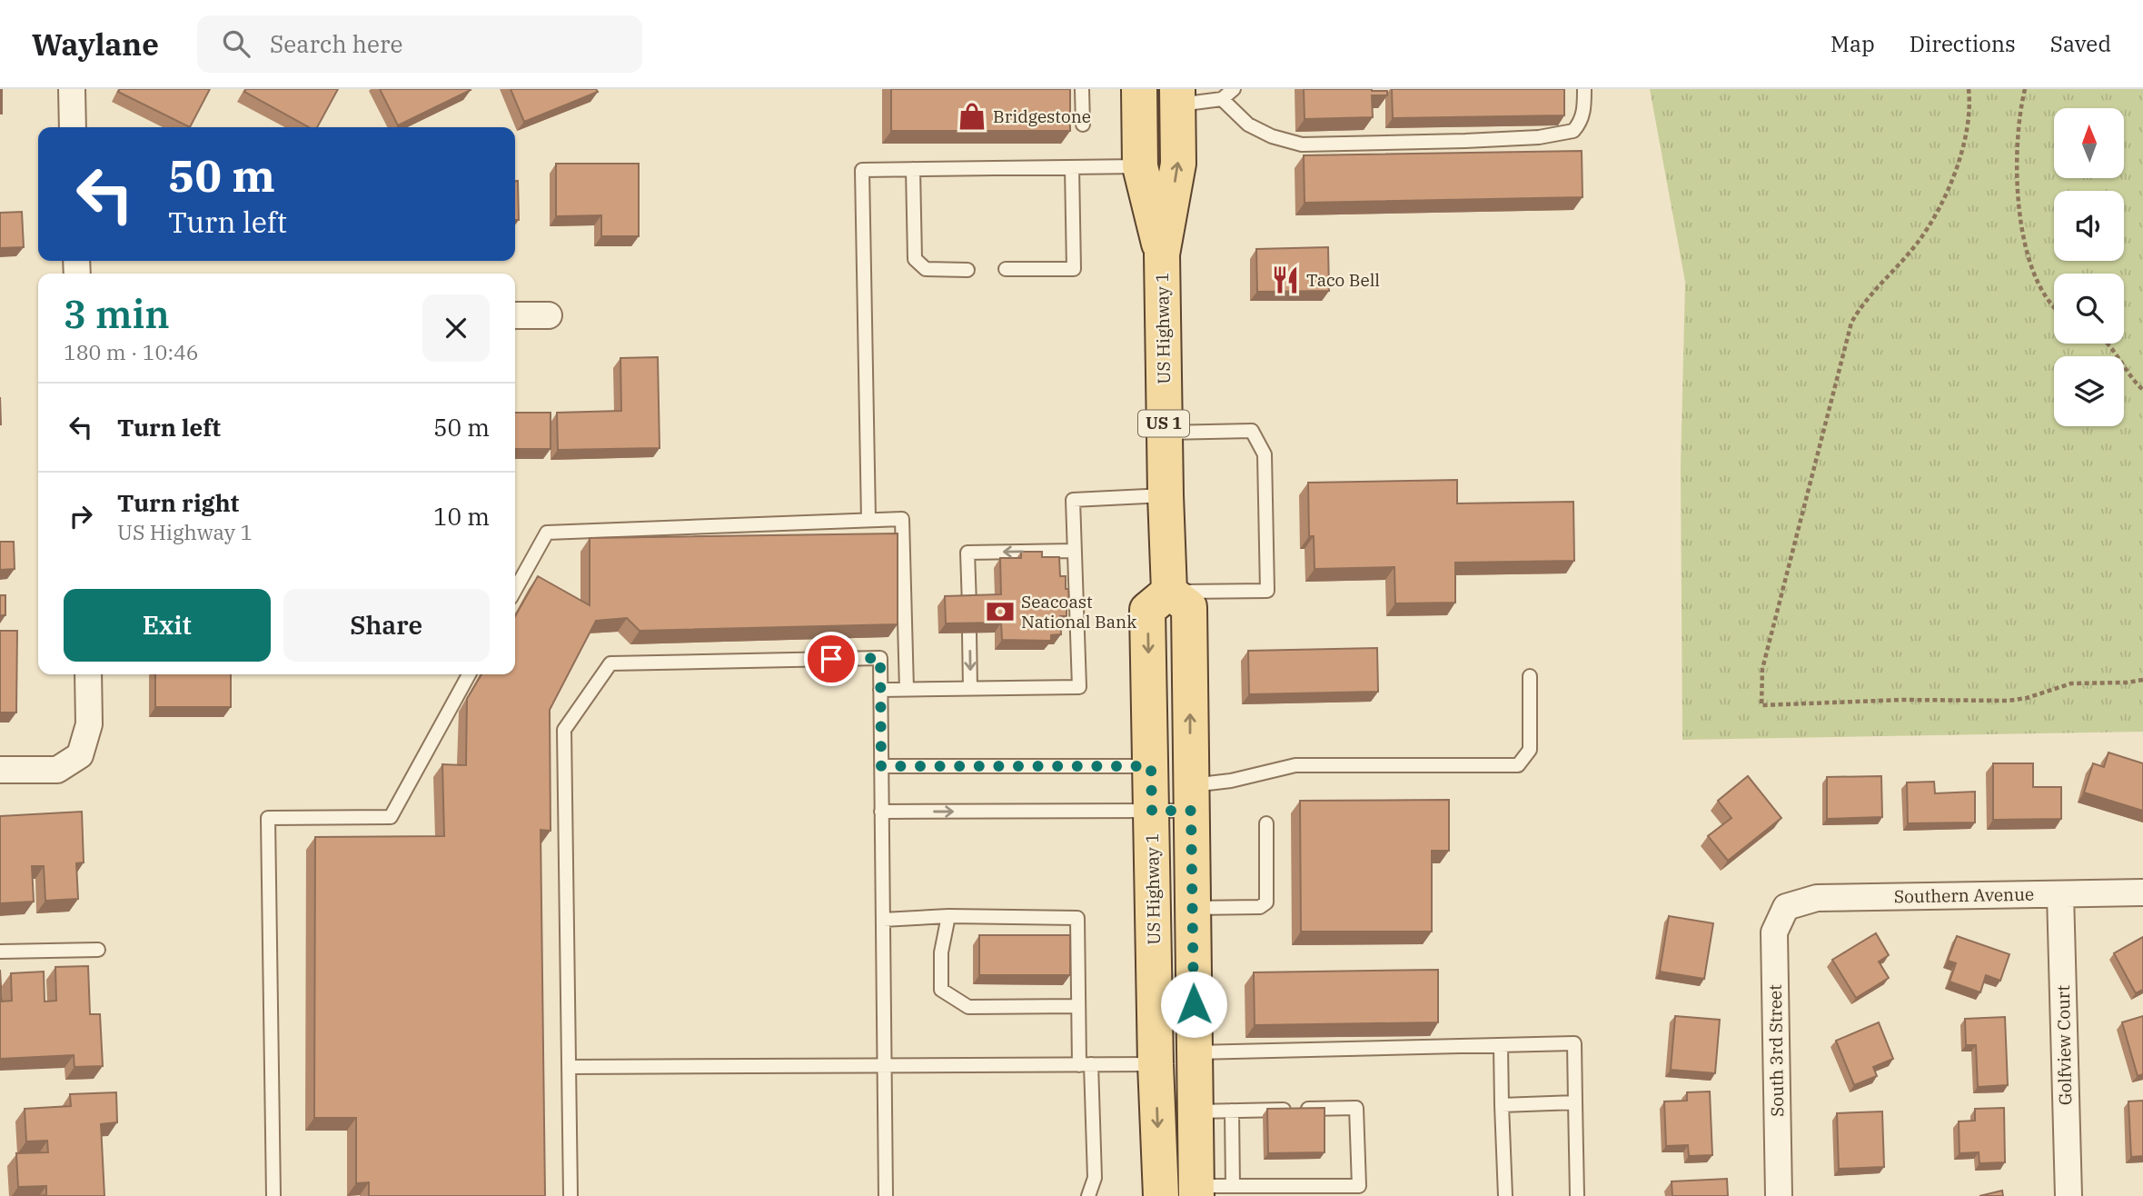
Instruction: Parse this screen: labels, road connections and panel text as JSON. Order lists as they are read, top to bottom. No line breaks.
{"streets":{"main road":["US Highway 1","US 1"],"street":["Southern Avenue","Golfview Court","South 3rd Street"]},"crossings":[["Southern Avenue","Golfview Court"],["Southern Avenue","South 3rd Street"]],"places":{"shop":["Bridgestone"],"restaurant":["Taco Bell"],"bank":["Seacoast National Bank"]},"north":"top","page":{"header":"Waylane","search":"Search here","nav":["Map","Directions","Saved"],"turn":["50 m","Turn left"],"heading":["3 min","180 m · 10:46"],"list":[{"name":"Turn left","value":"50 m"},{"name":"Turn right","note":"US Highway 1","value":"10 m"}],"buttons":["Exit","Share"]}}
